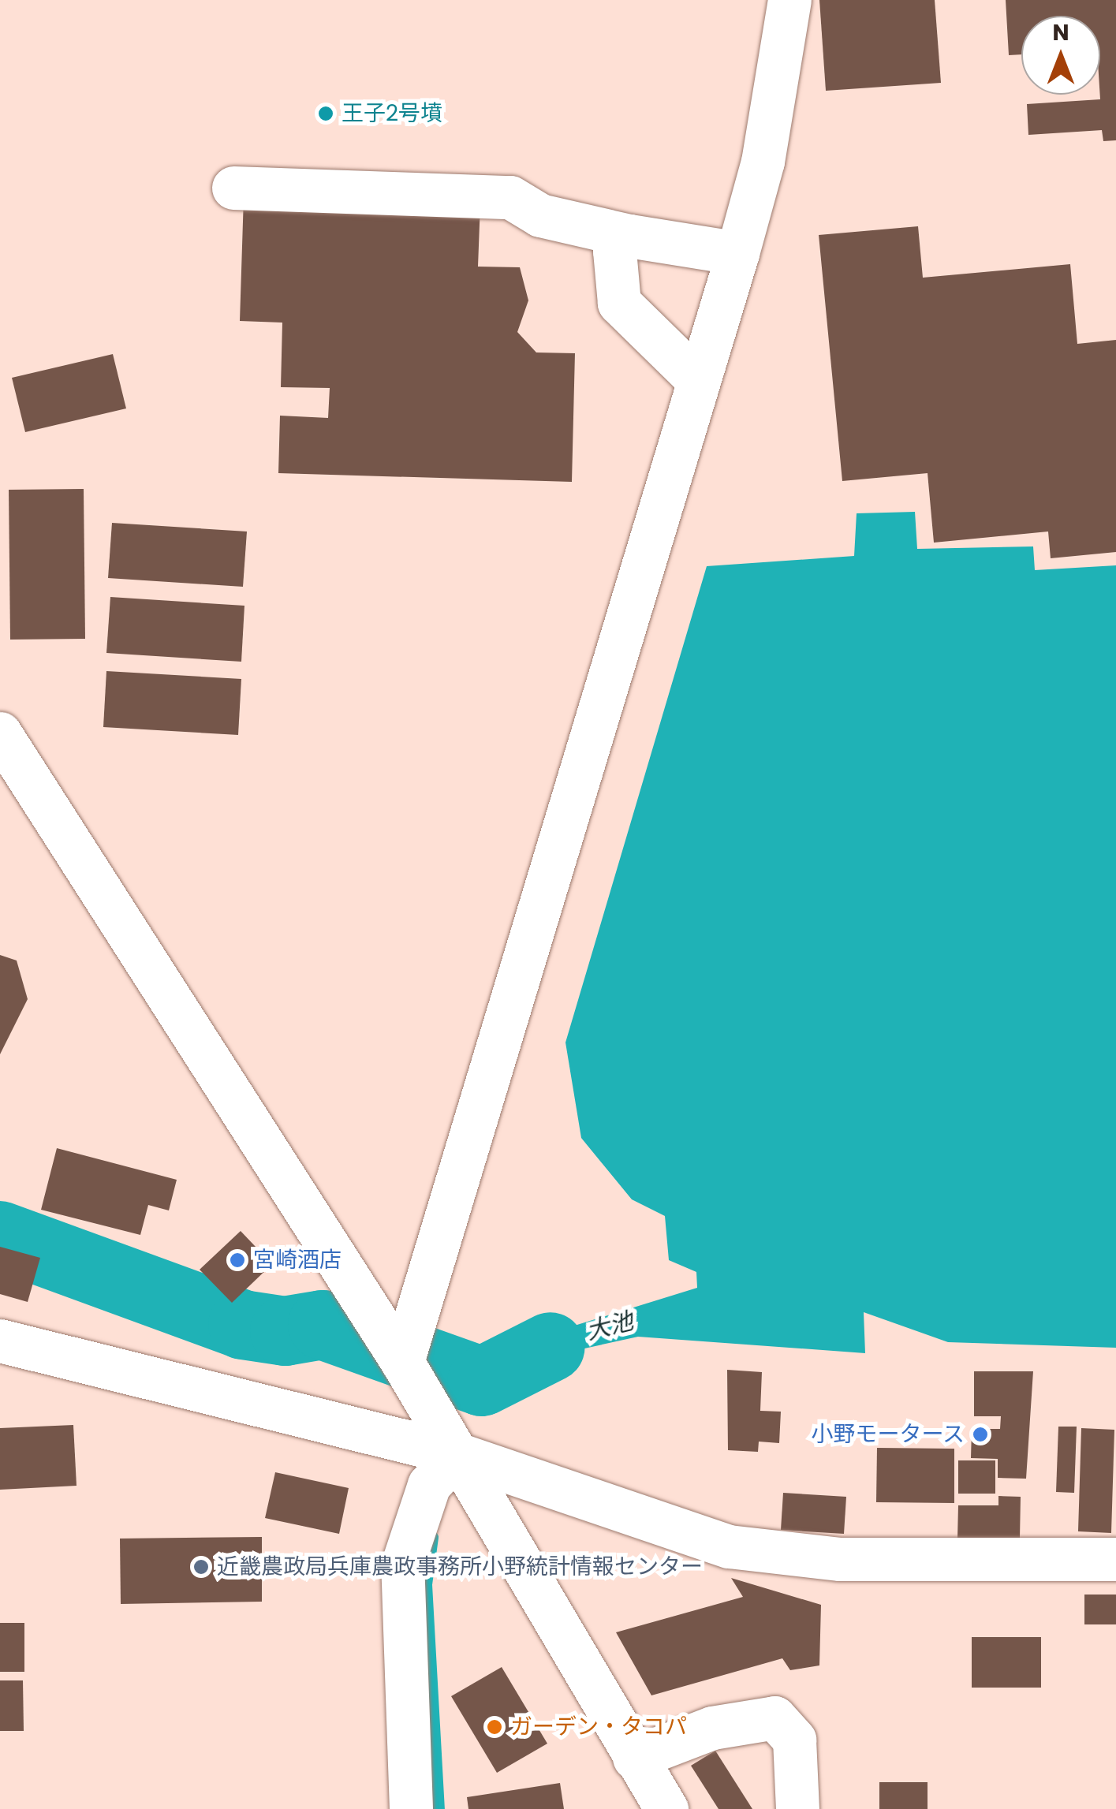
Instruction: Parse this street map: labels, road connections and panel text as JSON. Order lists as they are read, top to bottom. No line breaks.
{"water":["大池"],"places":["王子2号墳","宮崎酒店","小野モータース","近畿農政局兵庫農政事務所小野統計情報センター","ガーデン・タコパ"],"north":"top"}
